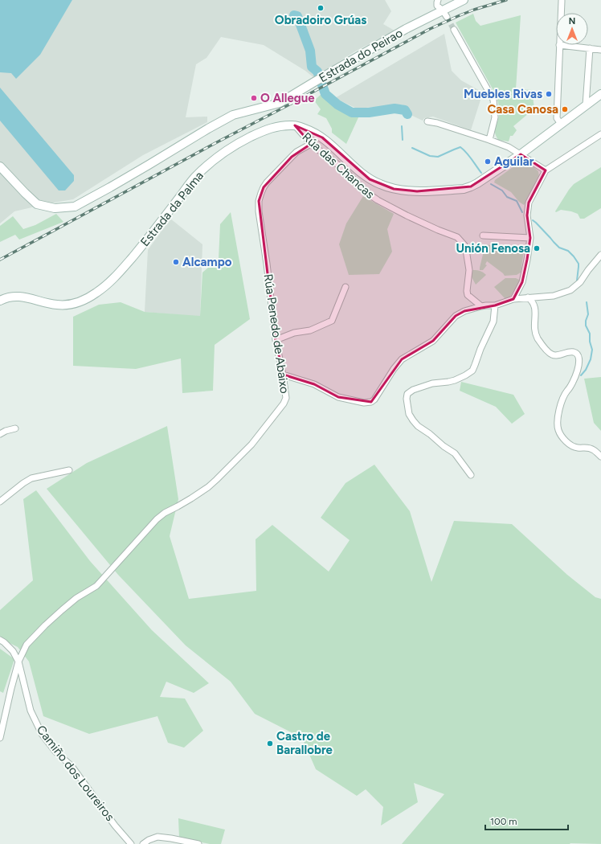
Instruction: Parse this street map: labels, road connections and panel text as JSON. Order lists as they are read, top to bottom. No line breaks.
{"streets":{"street":["Estrada do Peirao","Rúa das Chancas","Estrada da Palma","Rúa Penedo de Abaixo","Camiño dos Loureiros"]},"crossings":[["Rúa das Chancas","Estrada da Palma"],["Rúa das Chancas","Rúa Penedo de Abaixo"],["Rúa Penedo de Abaixo","Camiño dos Loureiros"]],"places":["Obradoiro Grúas","Muebles Rivas","O Allegue","Casa Canosa","Aguilar","Unión Fenosa","Alcampo","Castro de Barallobre"],"scale_bar":"100 m","north":"top"}
